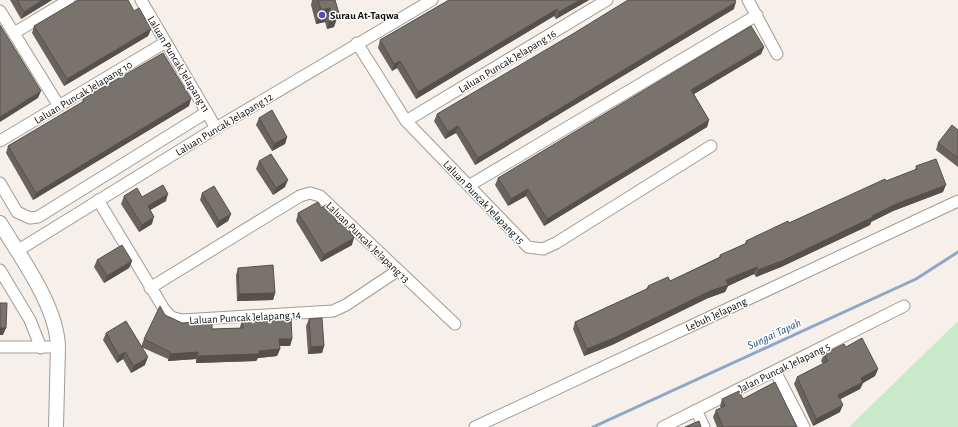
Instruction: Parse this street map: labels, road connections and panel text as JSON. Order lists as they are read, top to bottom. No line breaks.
{"streets":{"street":["Laluan Puncak Jelapang 16","Laluan Puncak Jelapang 11","Laluan Puncak Jelapang 10","Laluan Puncak Jelapang 12","Laluan Puncak Jelapang 15","Laluan Puncak Jelapang 13","Lebuh Jelapang","Laluan Puncak Jelapang 14","Jalan Puncak Jelapang 5"]},"crossings":[["Laluan Puncak Jelapang 16","Laluan Puncak Jelapang 15"],["Laluan Puncak Jelapang 11","Laluan Puncak Jelapang 10"],["Laluan Puncak Jelapang 11","Laluan Puncak Jelapang 12"],["Laluan Puncak Jelapang 12","Laluan Puncak Jelapang 15"],["Laluan Puncak Jelapang 12","Laluan Puncak Jelapang 14"],["Laluan Puncak Jelapang 13","Laluan Puncak Jelapang 14"]],"water":["Sungai Tapah"],"places":["Surau At-Taqwa"]}
